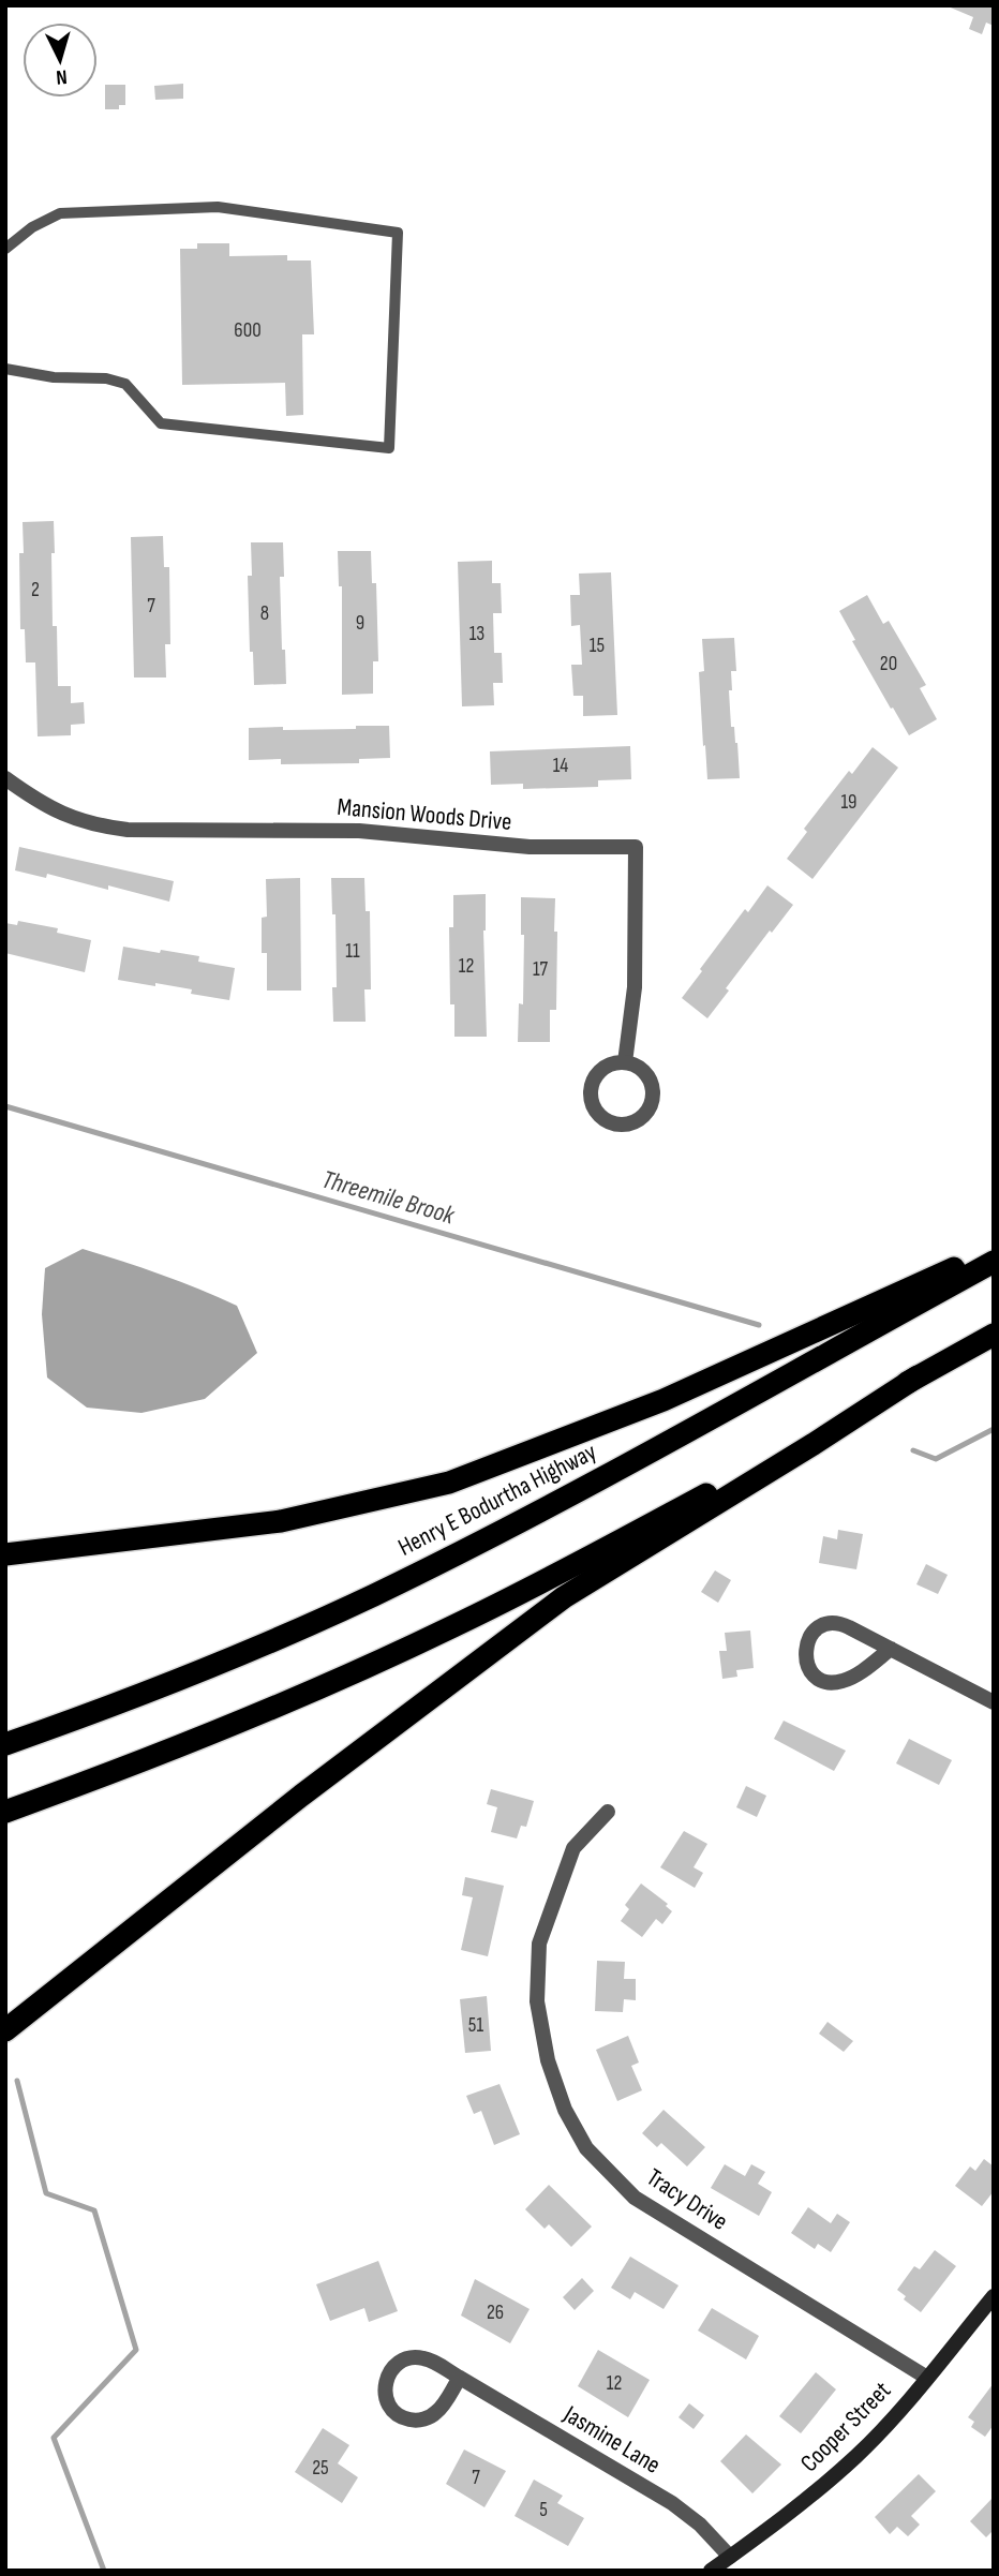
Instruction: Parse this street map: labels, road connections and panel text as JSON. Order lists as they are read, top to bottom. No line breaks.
{"streets":{"highway":["Henry E Bodurtha Highway"],"street":["Mansion Woods Drive","Tracy Drive","Cooper Street","Jasmine Lane"]},"crossings":[["Tracy Drive","Cooper Street"],["Cooper Street","Jasmine Lane"]],"water":["Threemile Brook"],"house_numbers":["600","2","7","8","9","13","15","20","14","19","11","12","17","51","26","12","25","7","5"],"north":"bottom"}
